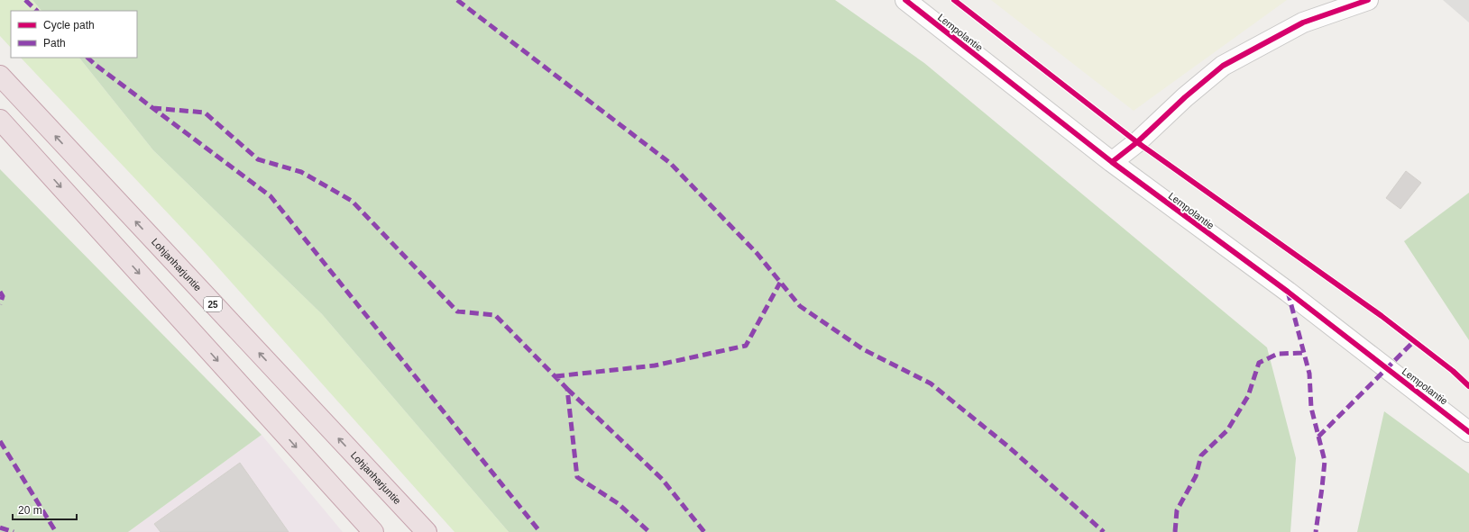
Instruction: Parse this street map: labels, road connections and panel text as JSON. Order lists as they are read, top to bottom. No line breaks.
{"streets":{"highway":["Lohjanharjuntie","25"],"street":["Lempolantie"]},"legend":["Cycle path","Path"],"scale_bar":"20 m"}
